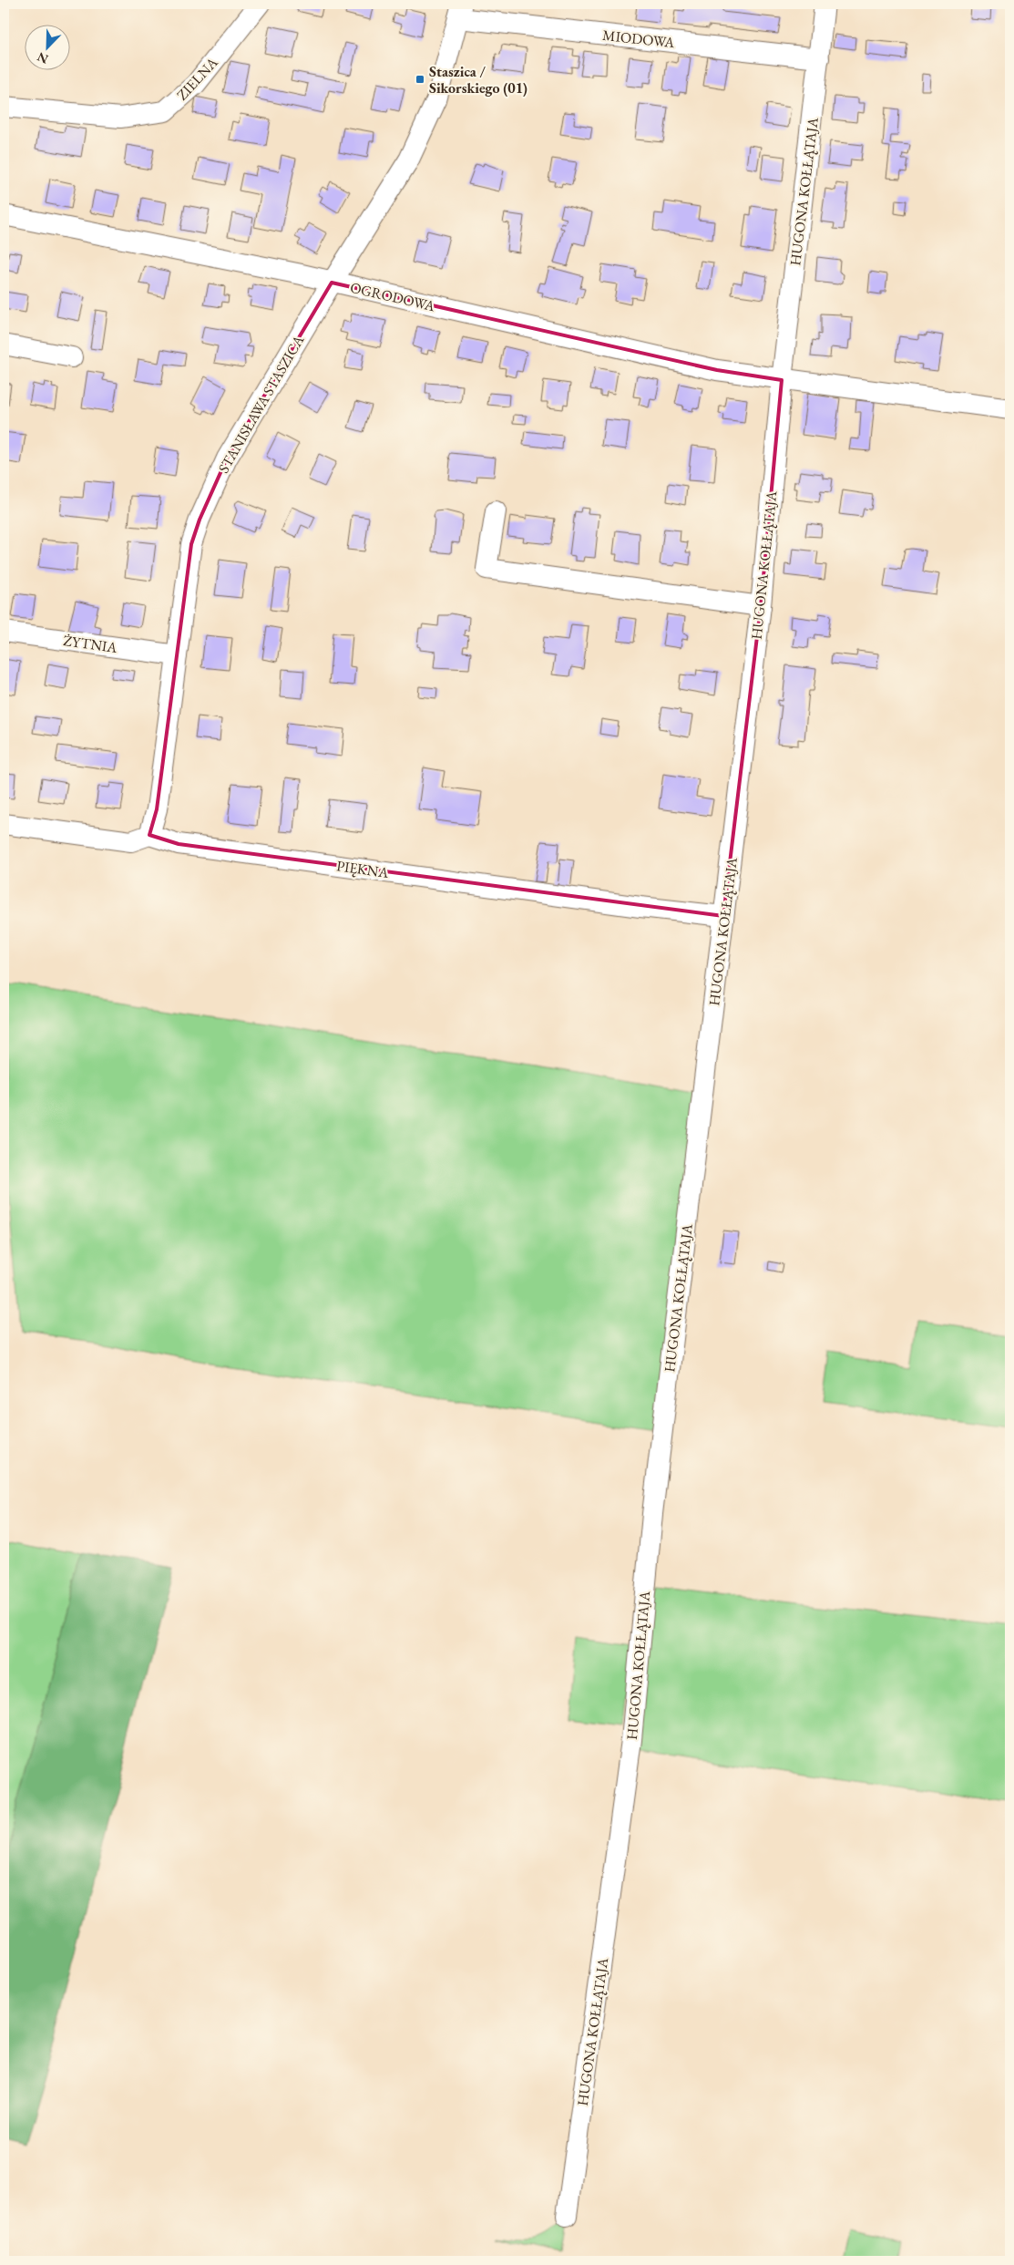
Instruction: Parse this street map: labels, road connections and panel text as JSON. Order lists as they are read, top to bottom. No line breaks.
{"streets":{"street":["MIODOWA","ZIELNA","HUGONA KOŁŁĄTAJA","OGRODOWA","STANISŁAWA STASZICA","ŻYTNIA","PIĘKNA"]},"crossings":[["MIODOWA","HUGONA KOŁŁĄTAJA"],["MIODOWA","STANISŁAWA STASZICA"],["HUGONA KOŁŁĄTAJA","OGRODOWA"],["HUGONA KOŁŁĄTAJA","PIĘKNA"],["OGRODOWA","STANISŁAWA STASZICA"],["STANISŁAWA STASZICA","ŻYTNIA"],["STANISŁAWA STASZICA","PIĘKNA"]],"places":{"transit":["Staszica / Sikorskiego (01)"]},"north":"bottom left"}
